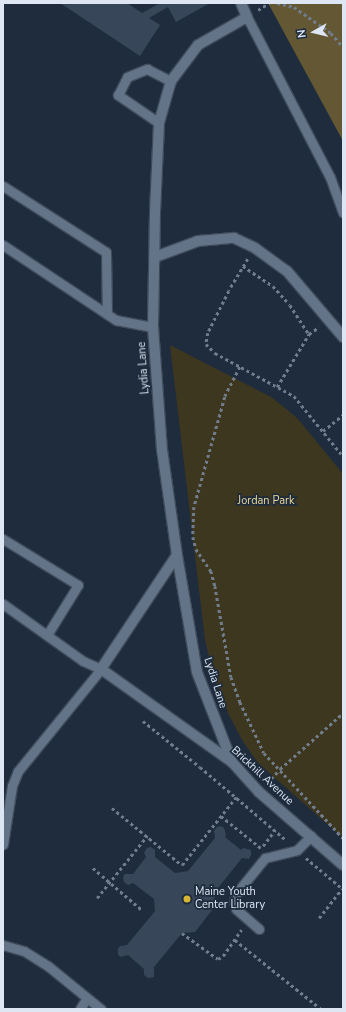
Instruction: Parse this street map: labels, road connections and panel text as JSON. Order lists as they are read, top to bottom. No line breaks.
{"streets":{"street":["Lydia Lane","Brickhill Avenue"]},"crossings":[["Lydia Lane","Brickhill Avenue"]],"parks":["Jordan Park"],"places":["Maine Youth Center Library"],"north":"left"}
